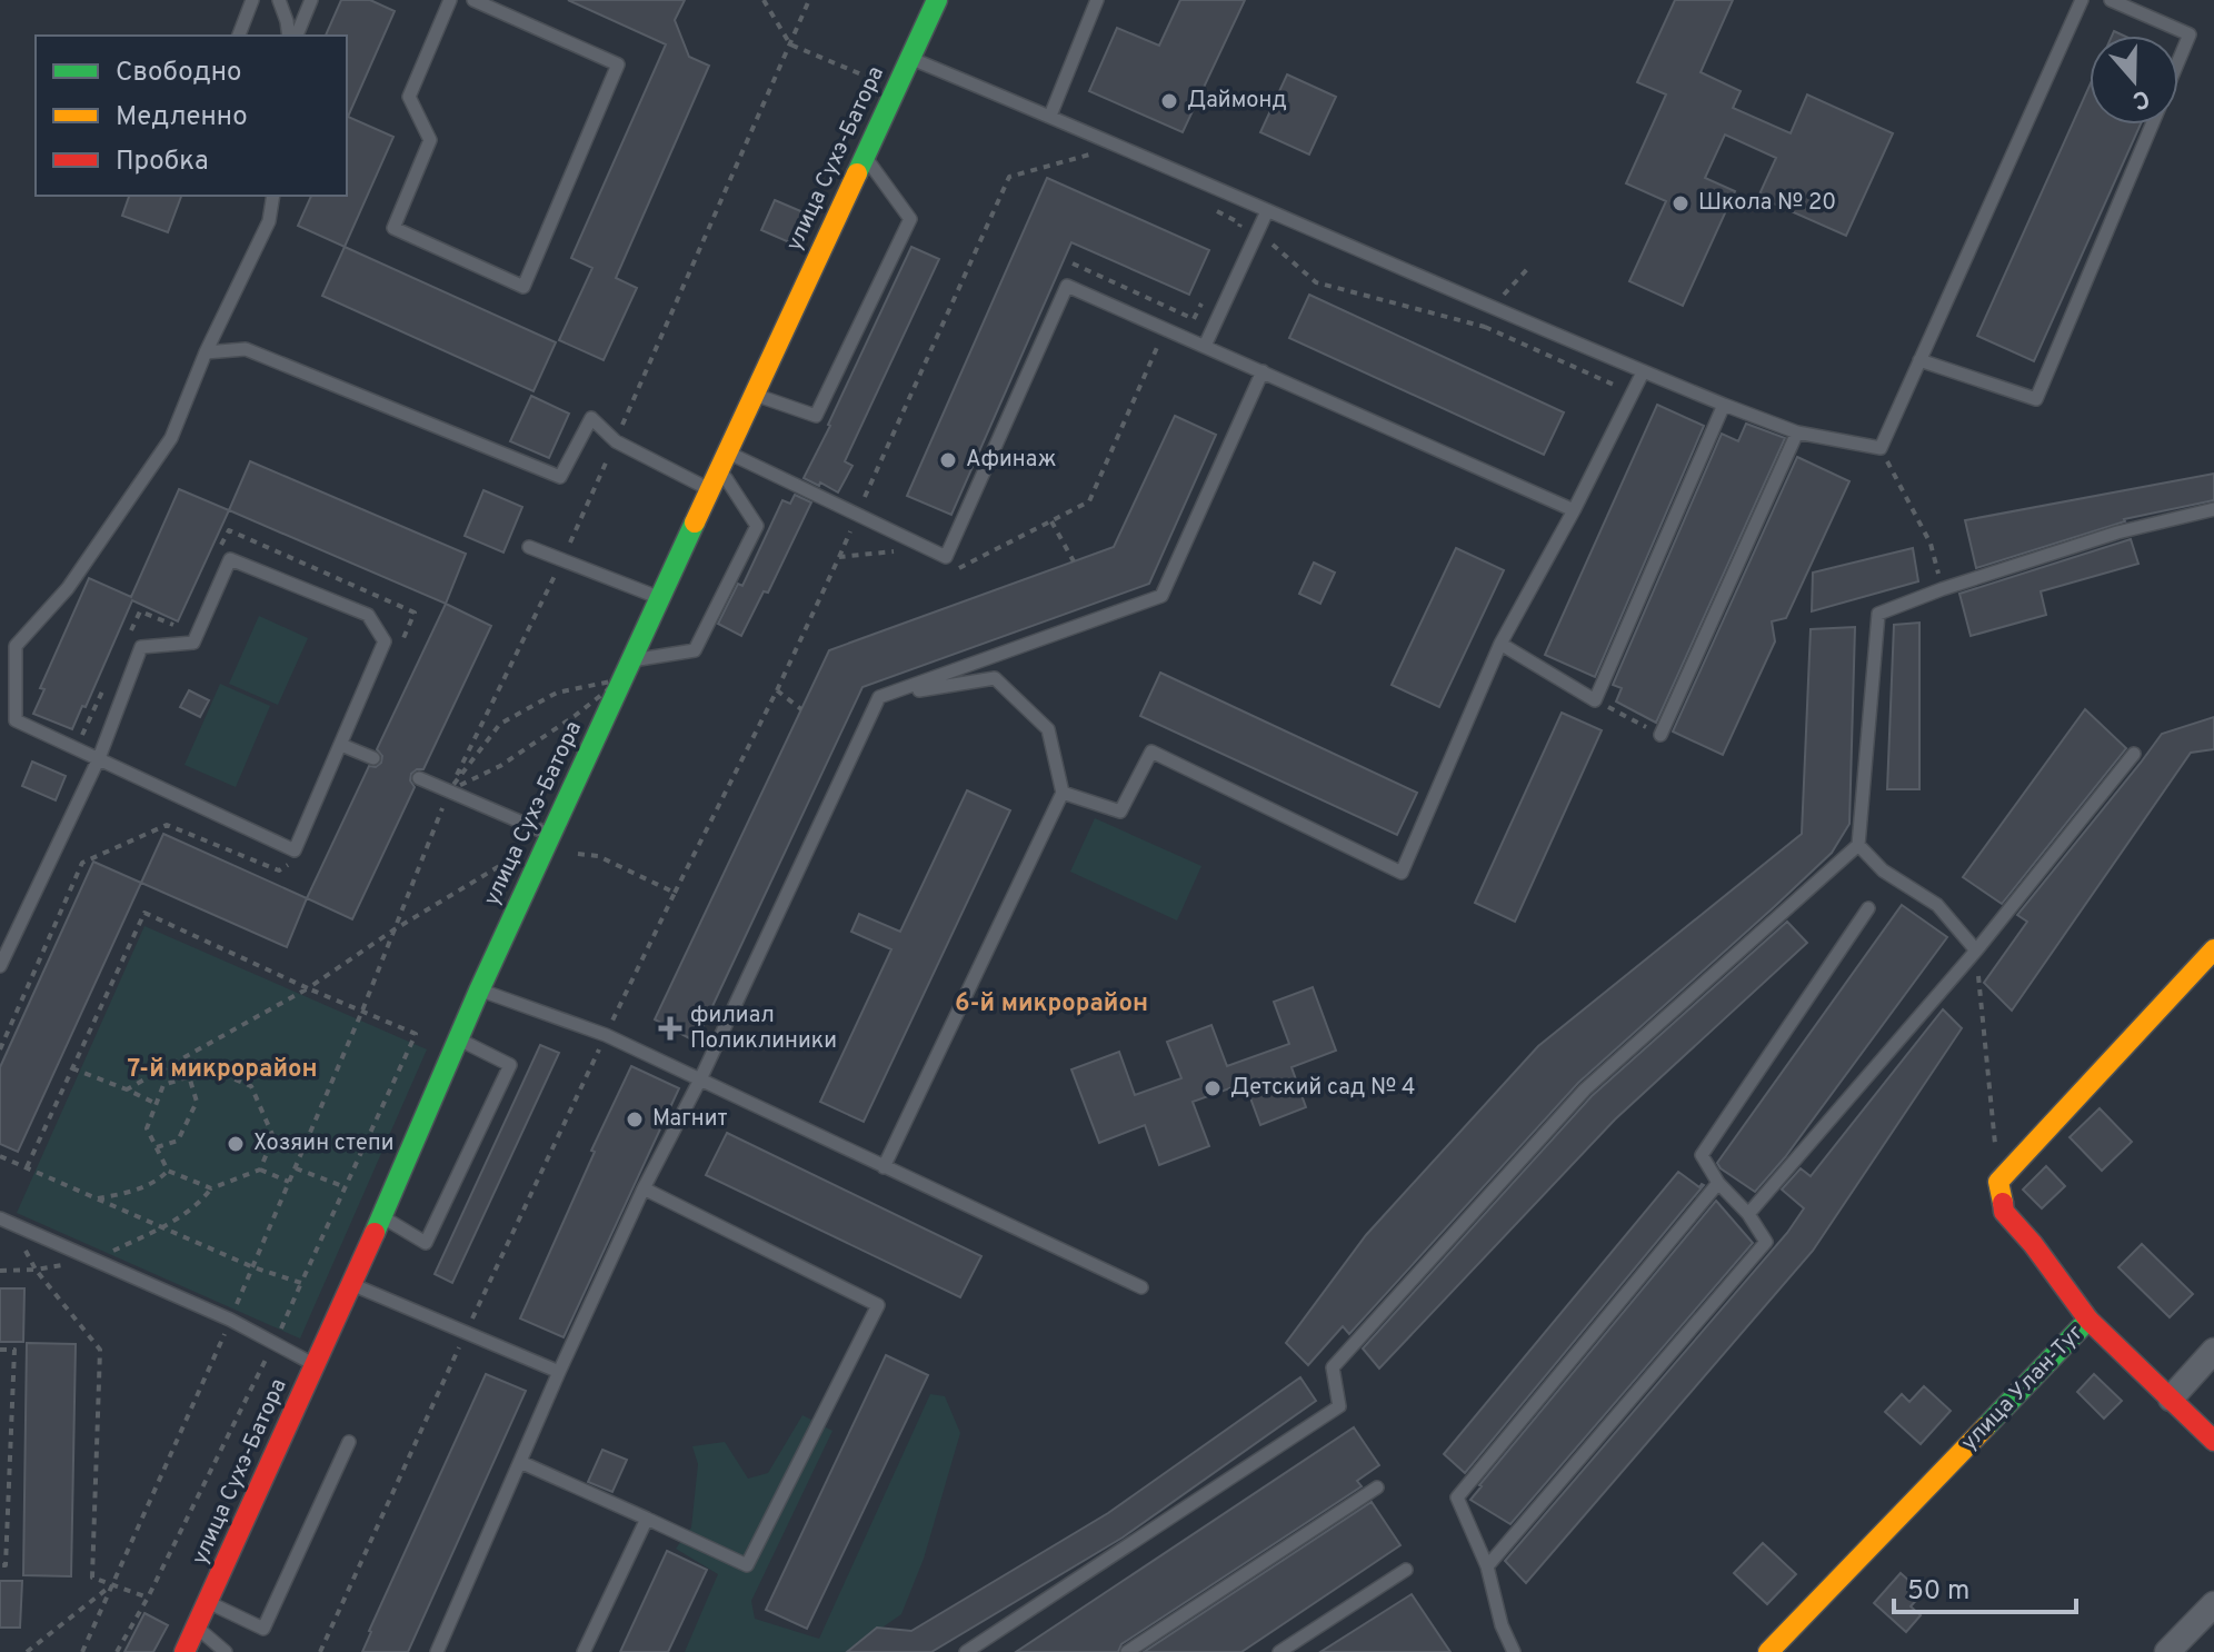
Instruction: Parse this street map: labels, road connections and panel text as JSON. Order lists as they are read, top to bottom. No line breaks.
{"streets":{"main road":["улица Сухэ-Батора","улица Улан-Туг"]},"districts":["6-й микрорайон","7-й микрорайон"],"places":{"other":["Даймонд","Школа № 20","Афинаж","Детский сад № 4","Магнит","Хозяин степи"],"health":["филиал Поликлиники"]},"legend":["Свободно","Медленно","Пробка"],"scale_bar":"50 m","north":"bottom"}
